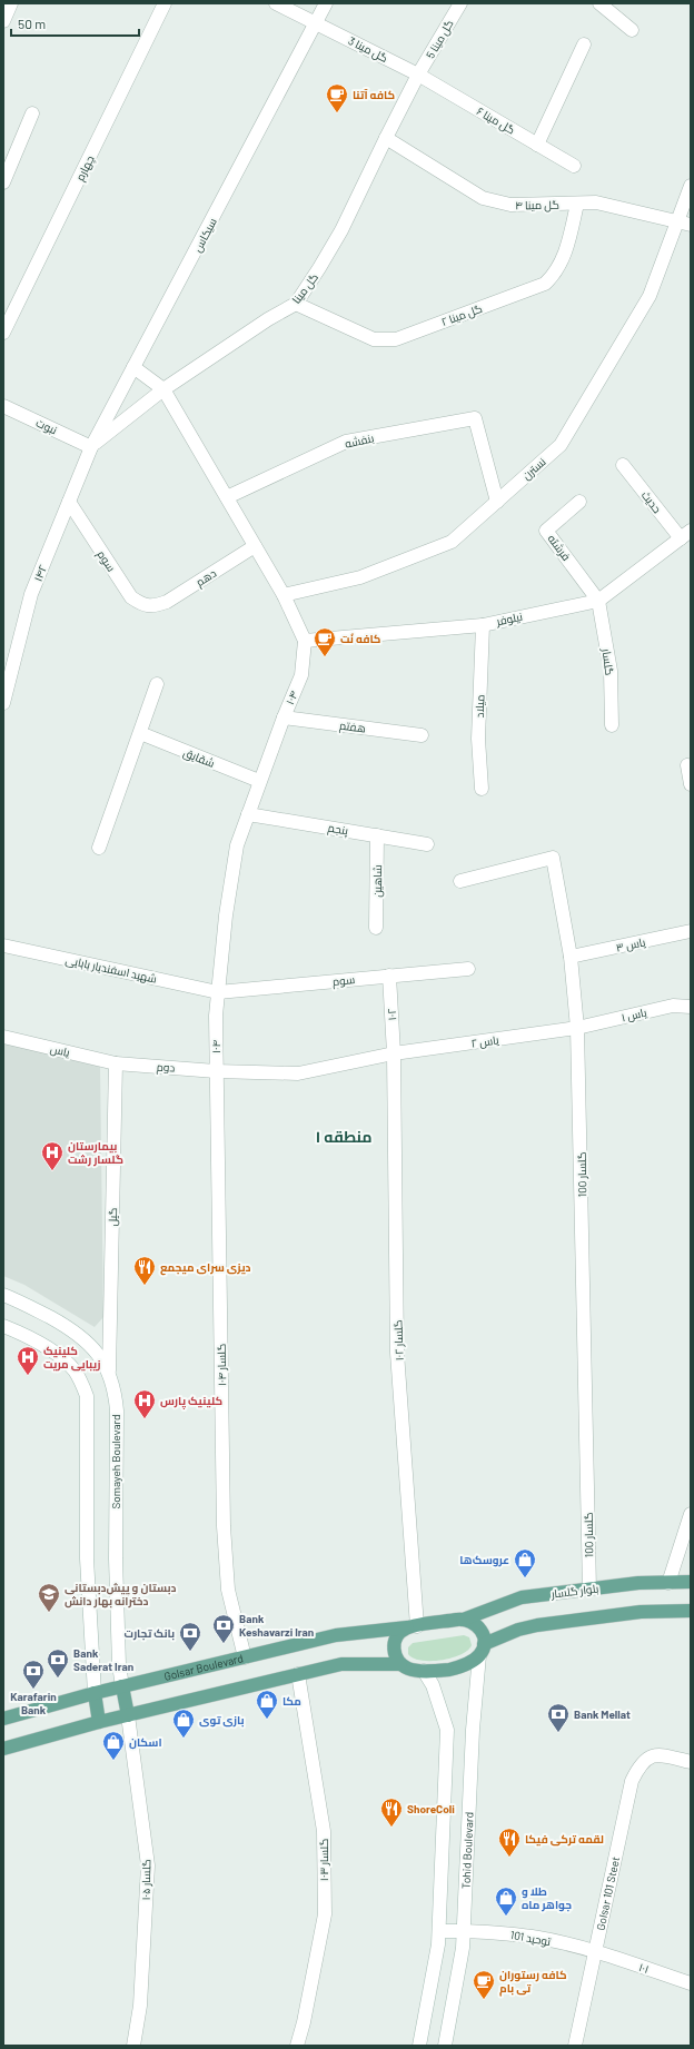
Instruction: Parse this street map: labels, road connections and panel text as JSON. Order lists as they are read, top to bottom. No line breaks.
{"streets":{"main road":["بلوار گلسار","Golsar Boulevard"],"street":["گل مینا 5","گل مینا 3","گل مینا ۶","چهارم","گل مینا ۴","سیکاس","گل مینا","گل مینا ۲","نبوت","بنفشه","نسترن","حدیث","فرشته","سوم","۱۴۲","دهم","نیلوفر","گلسار","۱۰۴","میلاد","هفتم","شقایق","پنجم","شاهین","یاس ۳","شهید اسفندیار بابایی","۱۰۲","یاس ۱","یاس ۲","یاس","دوم","گلسار 100","گیل","گلسار ۱۰۲","گلسار ۱۰۴","Somayeh Boulevard","Tohid Boulevard","گلسار ۱۰۳","گلسار ۱۰۵","Golsar 101 Steet","توحید 101","۱۰۱"]},"crossings":[["گل مینا 5","گل مینا 3"],["گل مینا 5","گل مینا ۶"],["گل مینا 5","گل مینا"],["گل مینا 3","گل مینا ۶"],["گل مینا 3","سیکاس"],["گل مینا 3","گل مینا"],["گل مینا ۶","گل مینا"],["گل مینا ۴","گل مینا"],["گل مینا ۴","گل مینا ۲"],["گل مینا ۴","نسترن"],["سیکاس","گل مینا"],["سیکاس","نبوت"],["سیکاس","۱۴۲"],["گل مینا","گل مینا ۲"],["گل مینا","نبوت"],["گل مینا","۱۴۲"],["نبوت","۱۴۲"],["بنفشه","نسترن"],["حدیث","نیلوفر"],["فرشته","نیلوفر"],["فرشته","گلسار"],["سوم","۱۴۲"],["سوم","دهم"],["سوم","۱۰۴"],["سوم","شهید اسفندیار بابایی"],["سوم","۱۰۲"],["نیلوفر","گلسار"],["نیلوفر","۱۰۴"],["نیلوفر","میلاد"],["۱۰۴","هفتم"],["۱۰۴","شقایق"],["۱۰۴","پنجم"],["۱۰۴","شهید اسفندیار بابایی"],["۱۰۴","یاس ۲"],["۱۰۴","دوم"],["۱۰۴","گلسار ۱۰۴"],["پنجم","شاهین"],["یاس ۳","گلسار 100"],["۱۰۲","یاس ۲"],["۱۰۲","گلسار ۱۰۲"],["یاس ۱","یاس ۲"],["یاس ۱","گلسار 100"],["یاس ۲","دوم"],["یاس ۲","گلسار 100"],["یاس ۲","گلسار ۱۰۲"],["یاس ۲","گلسار ۱۰۴"],["یاس","دوم"],["یاس","گیل"],["دوم","گیل"],["دوم","گلسار ۱۰۴"],["گلسار 100","بلوار گلسار"],["گیل","Somayeh Boulevard"],["گلسار ۱۰۲","بلوار گلسار"],["گلسار ۱۰۲","Golsar Boulevard"],["گلسار ۱۰۴","Golsar Boulevard"],["Somayeh Boulevard","Golsar Boulevard"],["بلوار گلسار","Golsar Boulevard"],["Tohid Boulevard","توحید 101"],["Golsar 101 Steet","توحید 101"],["Golsar 101 Steet","۱۰۱"],["توحید 101","۱۰۱"]],"districts":["منطقه ۱"],"places":{"cafe":["کافه آتنا","کافه نُت","کافه رستوران تی بام"],"hospital":["بیمارستان گلسار رشت","کلینیک زیبایی مریت","کلینیک پارس"],"restaurant":["دیزی سرای میجمع","ShoreColi","لقمه ترکی فیکا"],"shop":["عروسک‌ها","مکا","بازی توی","اسکان","طلا و جواهر ماه"],"school or university":["دبستان و پیش‌دبستانی دخترانه بهار دانش"],"bank":["Bank Keshavarzi Iran","بانک تجارت","Bank Saderat Iran","Karafarin Bank","Bank Mellat"]},"scale_bar":"50 m"}
